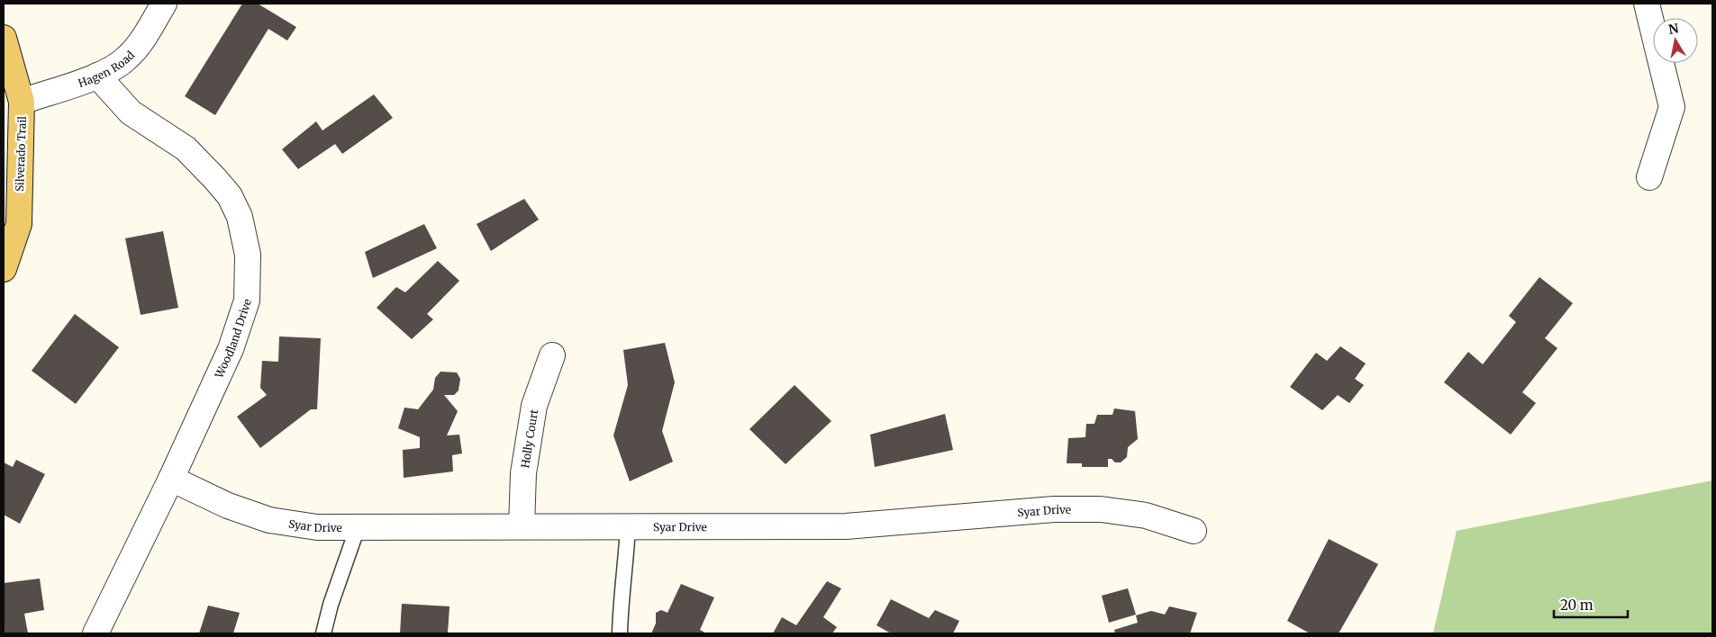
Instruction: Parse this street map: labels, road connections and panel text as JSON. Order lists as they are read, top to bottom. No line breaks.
{"streets":{"main road":["Silverado Trail"],"street":["Hagen Road","Woodland Drive","Holly Court","Syar Drive"]},"crossings":[["Hagen Road","Silverado Trail"],["Hagen Road","Woodland Drive"],["Woodland Drive","Syar Drive"],["Holly Court","Syar Drive"]],"scale_bar":"20 m","north":"top"}
